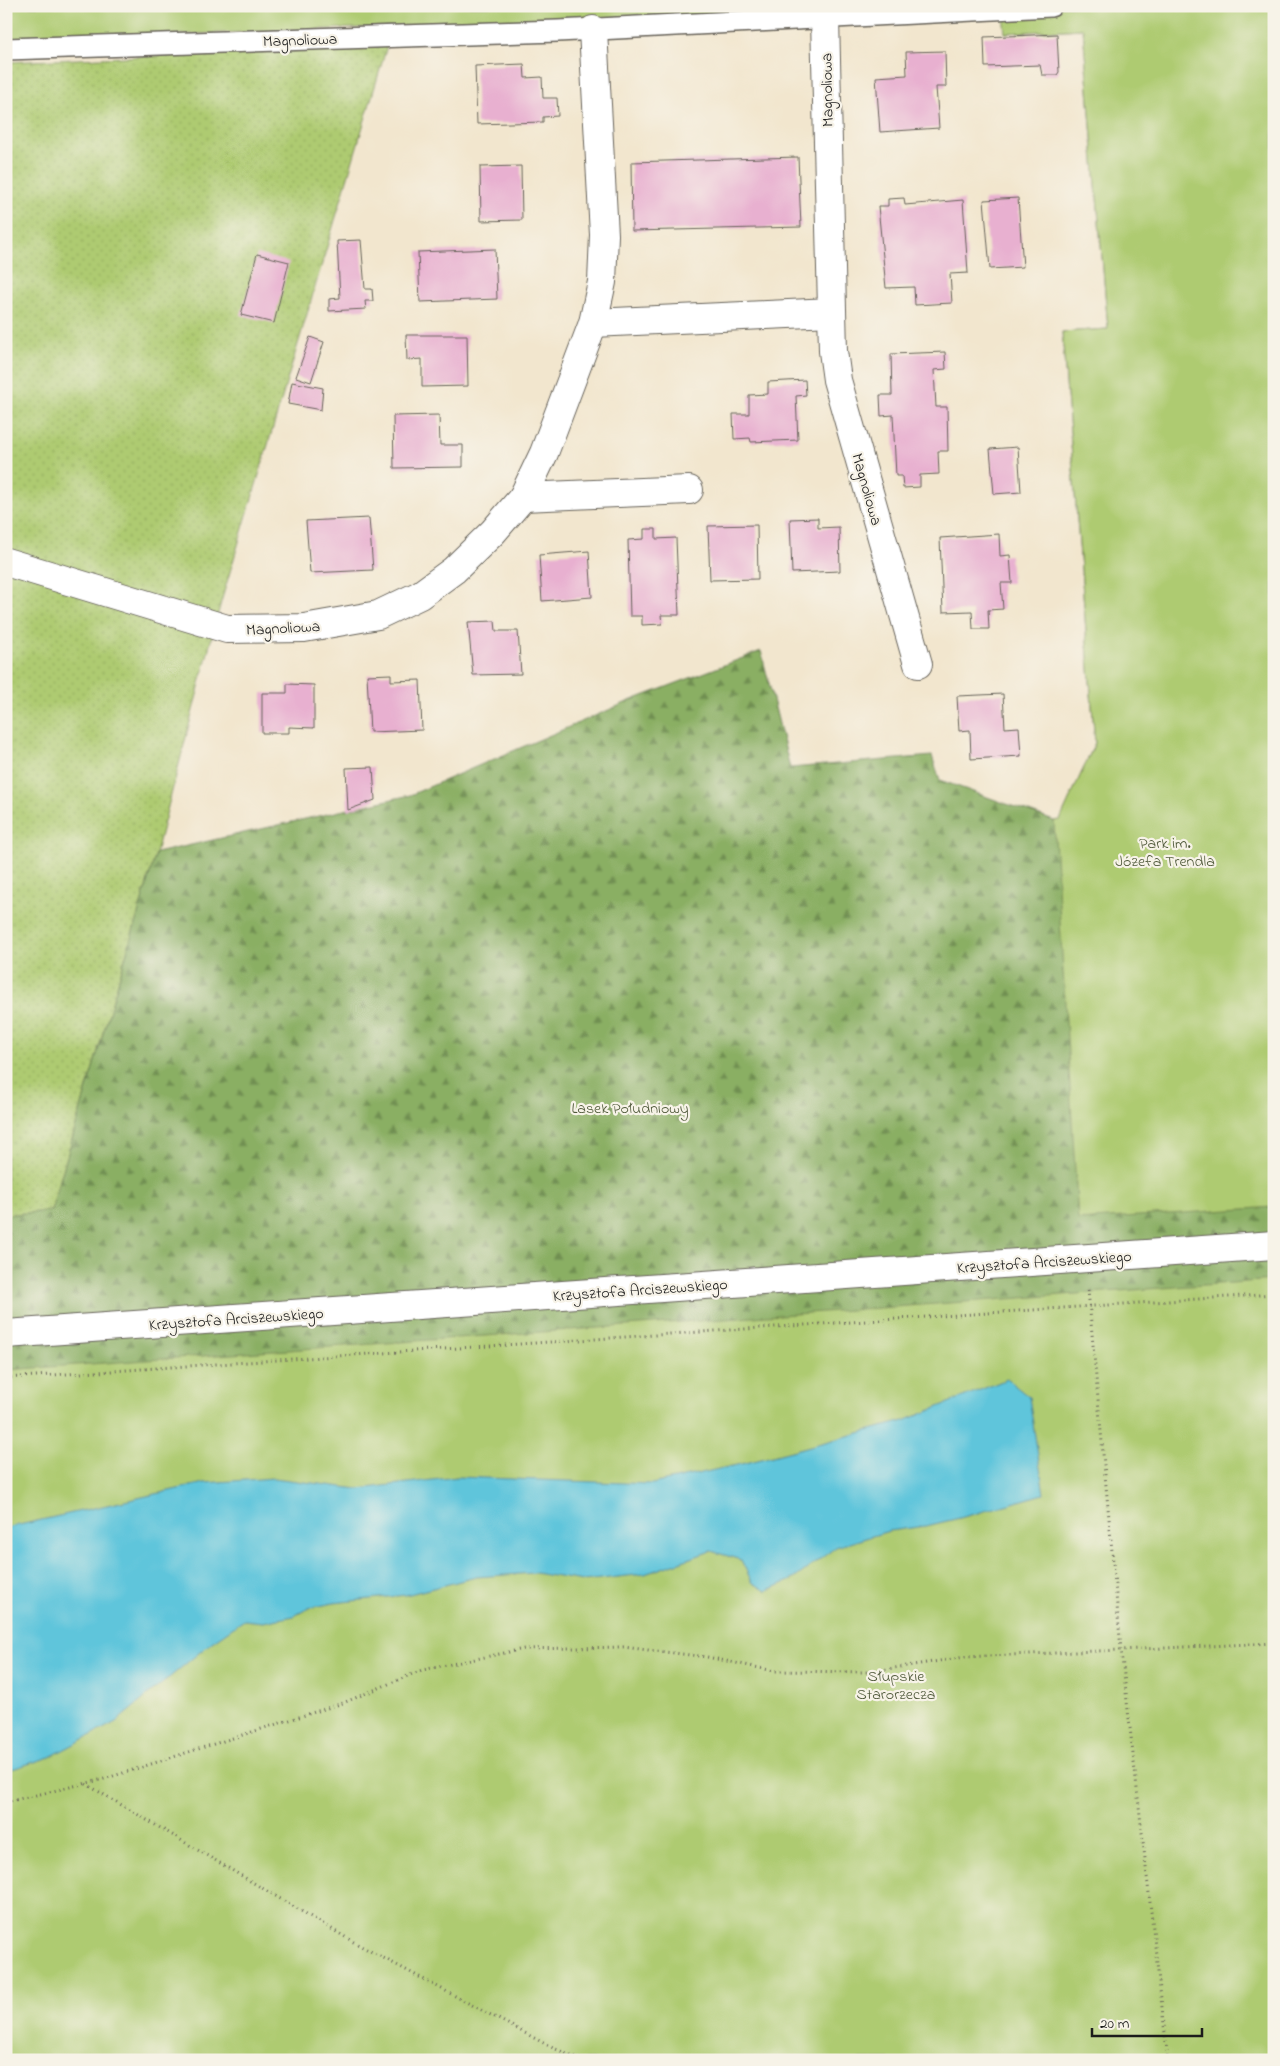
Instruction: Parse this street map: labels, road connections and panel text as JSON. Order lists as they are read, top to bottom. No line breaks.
{"streets":{"street":["Magnoliowa","Krzysztofa Arciszewskiego"]},"parks":["Park im. Józefa Trendla","Lasek Południowy","Słupskie Starorzecza"],"scale_bar":"20 m"}
